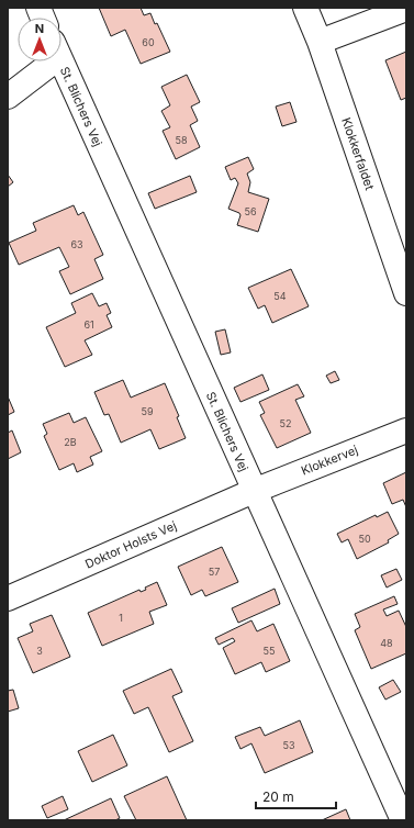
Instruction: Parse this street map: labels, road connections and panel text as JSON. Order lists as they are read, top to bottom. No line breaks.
{"streets":{"street":["St. Blichers Vej","Klokkerfaldet","Klokkervej","Doktor Holsts Vej"]},"crossings":[["St. Blichers Vej","Klokkervej"],["St. Blichers Vej","Doktor Holsts Vej"],["Klokkervej","Doktor Holsts Vej"]],"house_numbers":["60","58","56","63","54","61","59","52","2B","50","57","1","48","3","55","53"],"scale_bar":"20 m","north":"top"}
